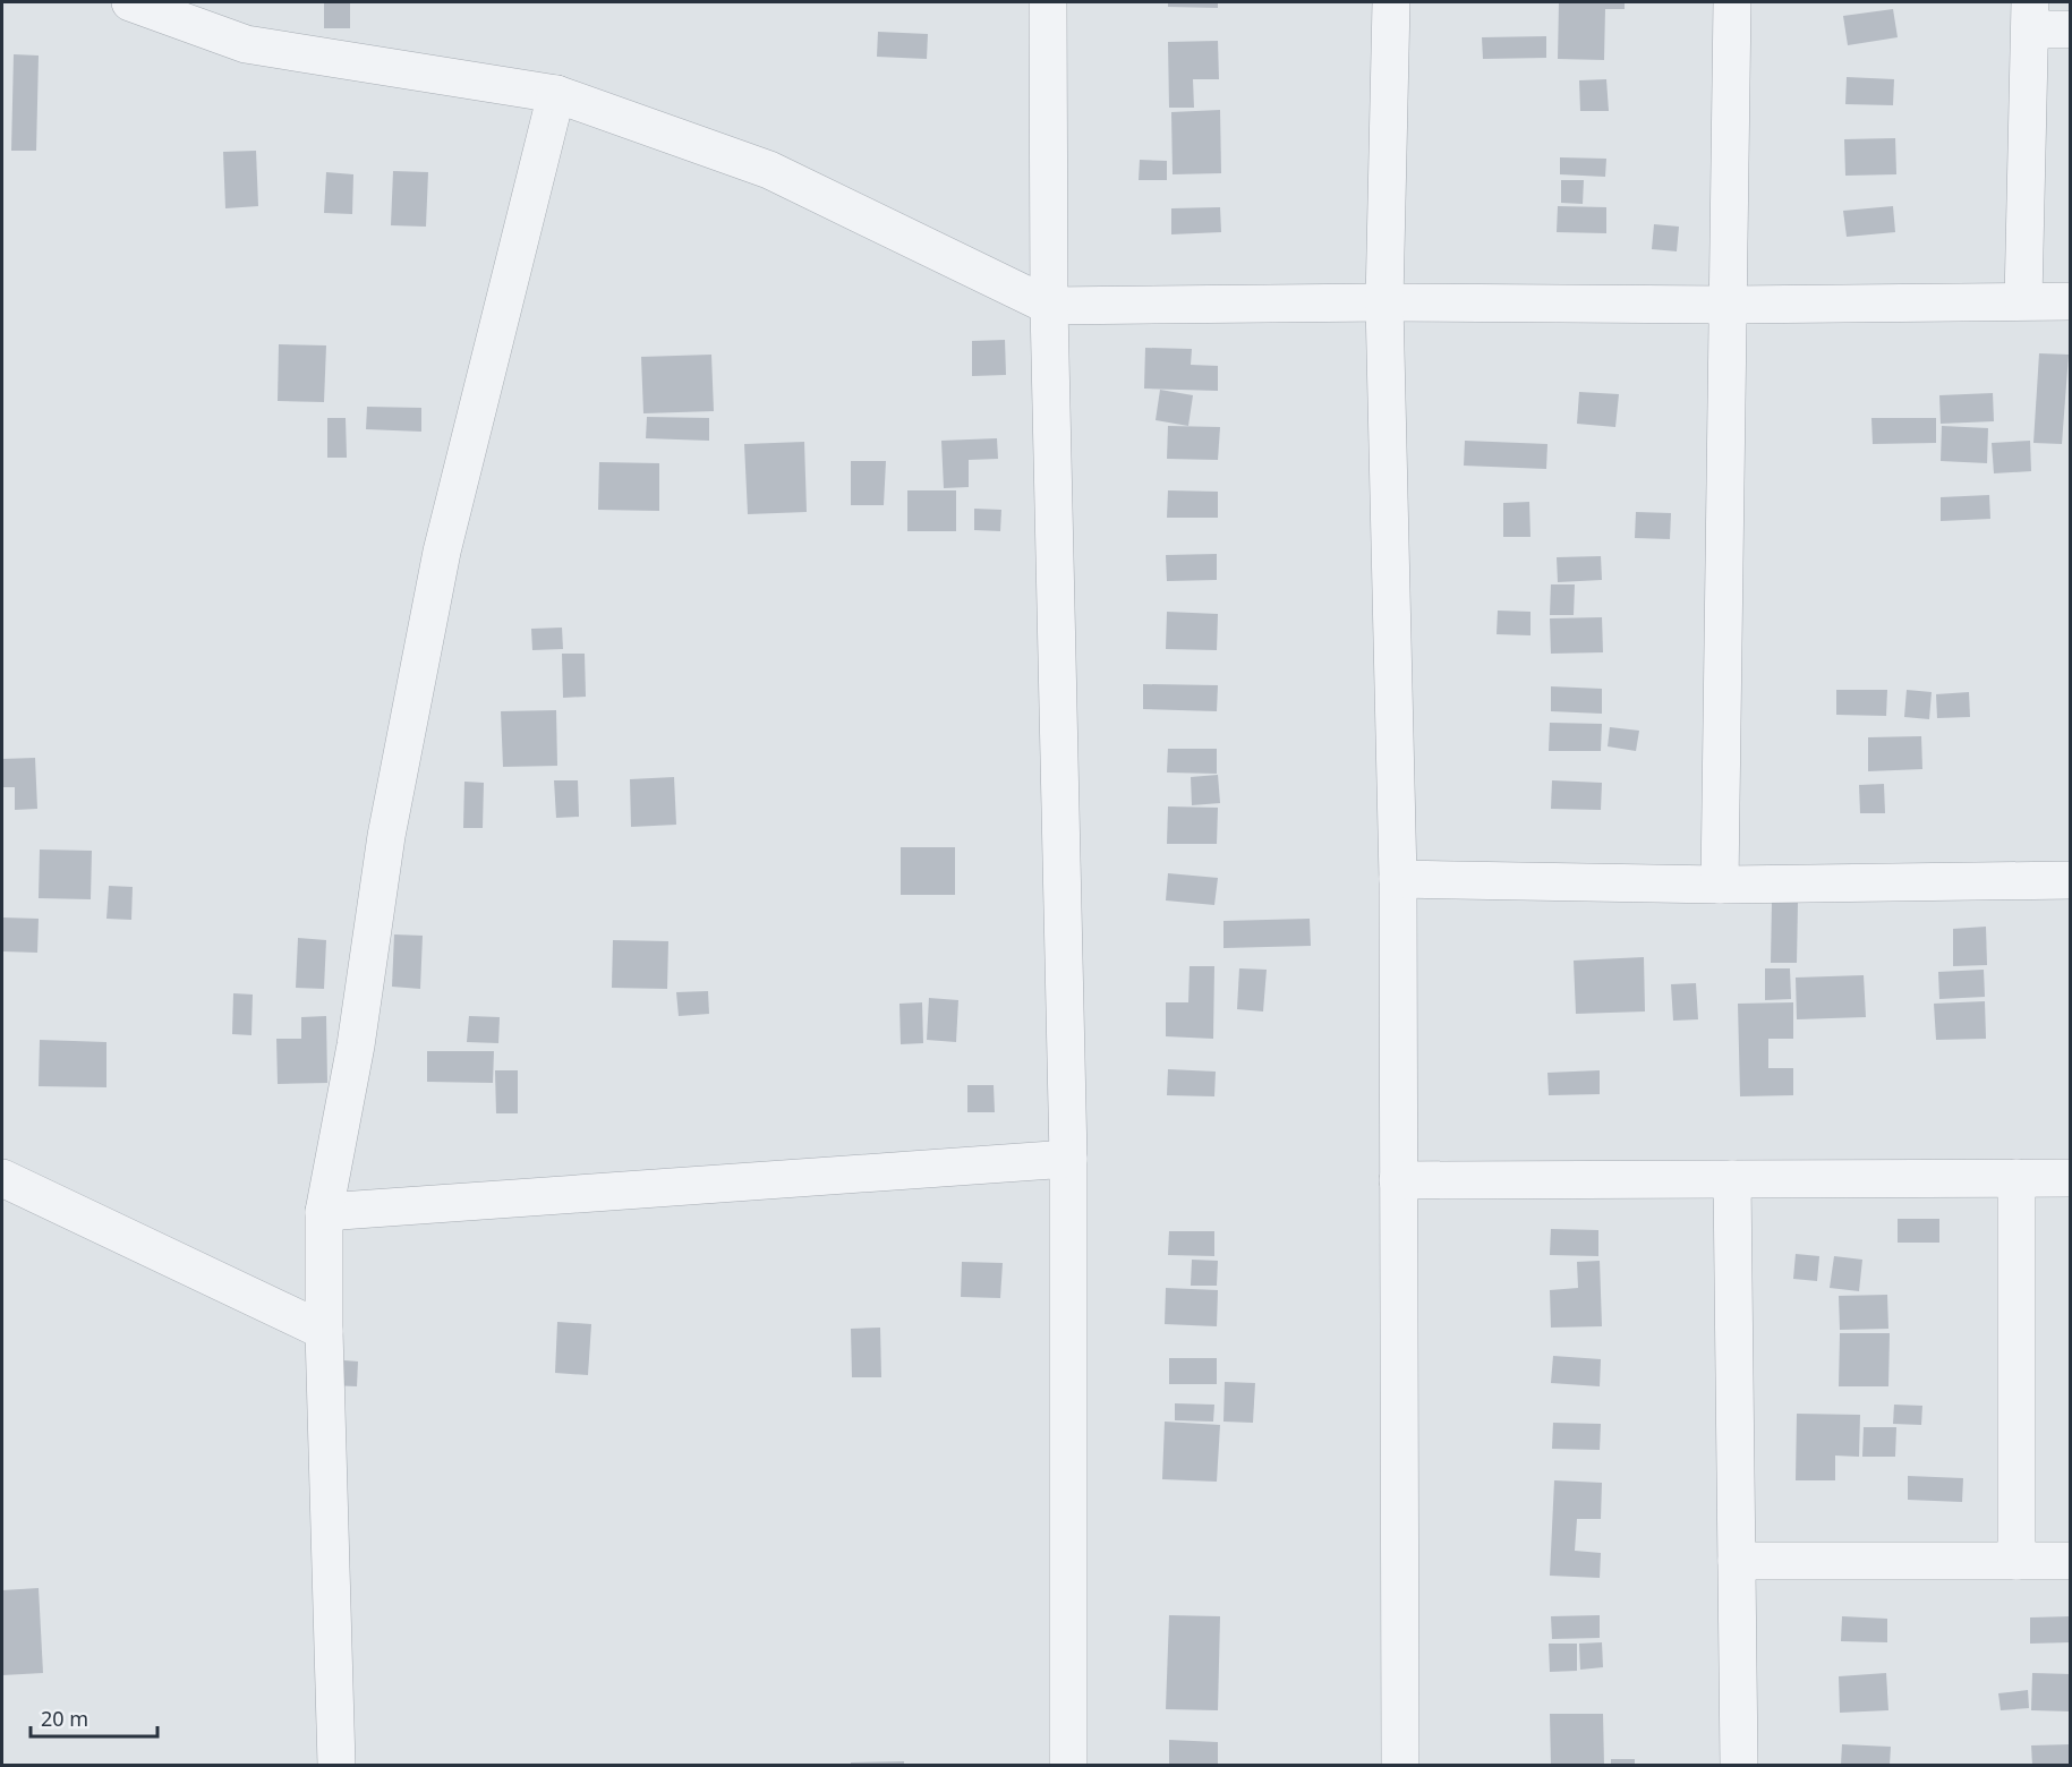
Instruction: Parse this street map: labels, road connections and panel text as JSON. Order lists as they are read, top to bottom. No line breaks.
{"scale_bar":"20 m"}
